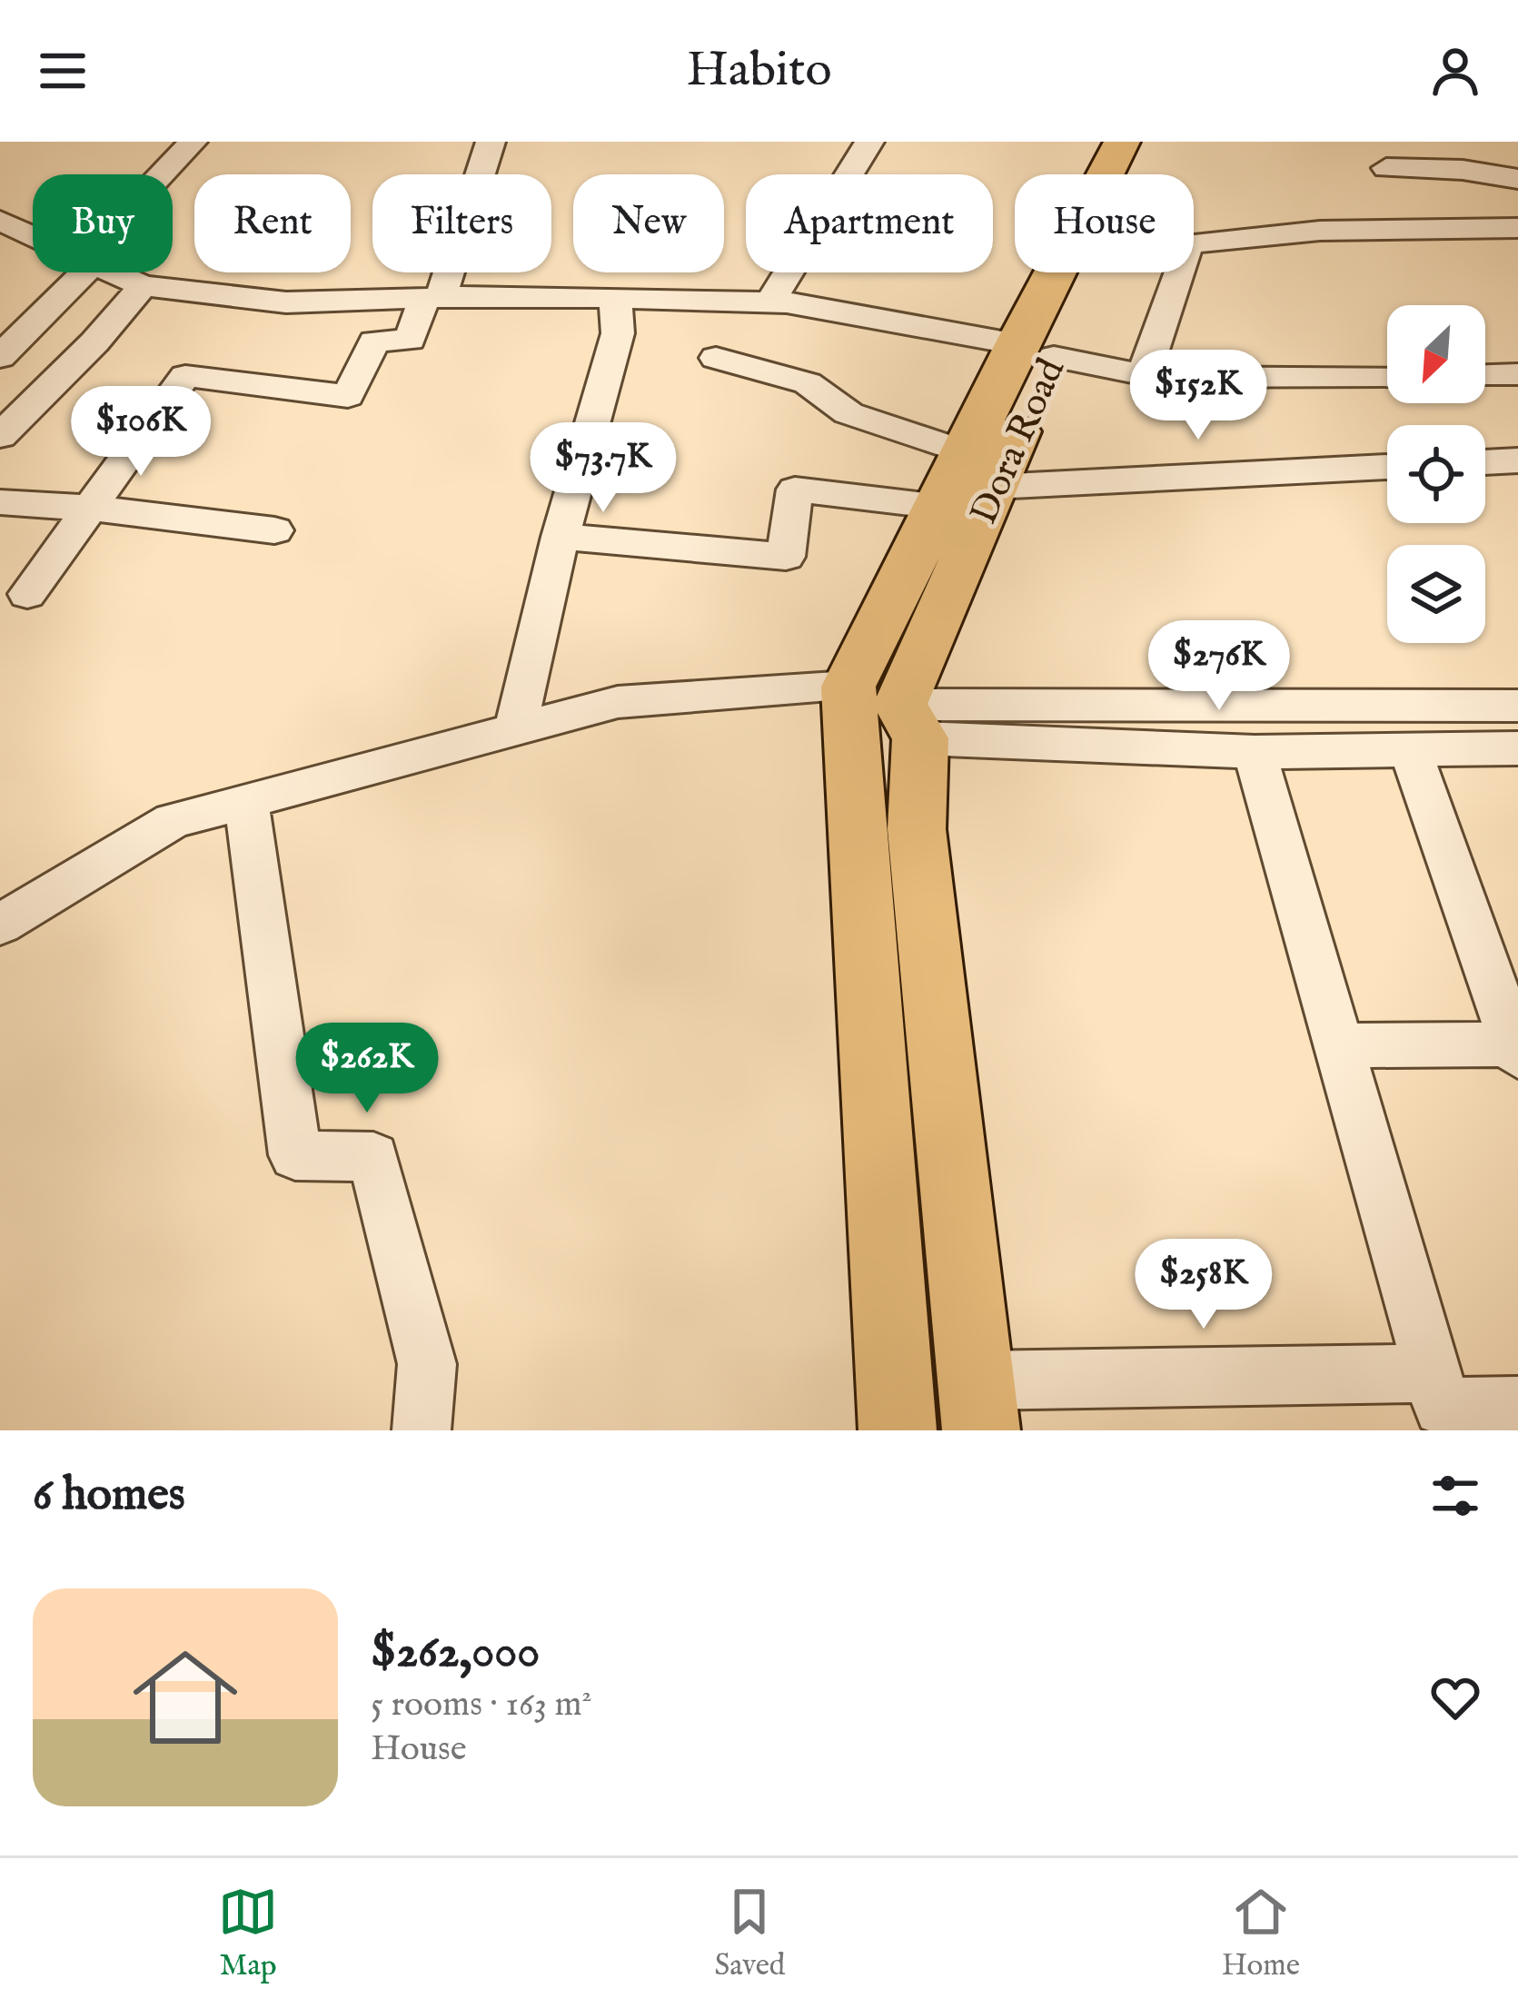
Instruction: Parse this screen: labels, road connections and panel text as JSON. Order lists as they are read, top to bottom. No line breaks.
{"streets":{"main road":["Dora Road"]},"north":"bottom left","page":{"header":"Habito","chip":["Buy","Rent","Filters","New","Apartment","House"],"price":["$152K","$106K","$73.7K","$276K","$262K","$258K"],"heading":"6 homes","list":[{"name":"$262,000","note":"5 rooms · 163 m² · House"}],"tabs":["Map","Saved","Home"]}}
